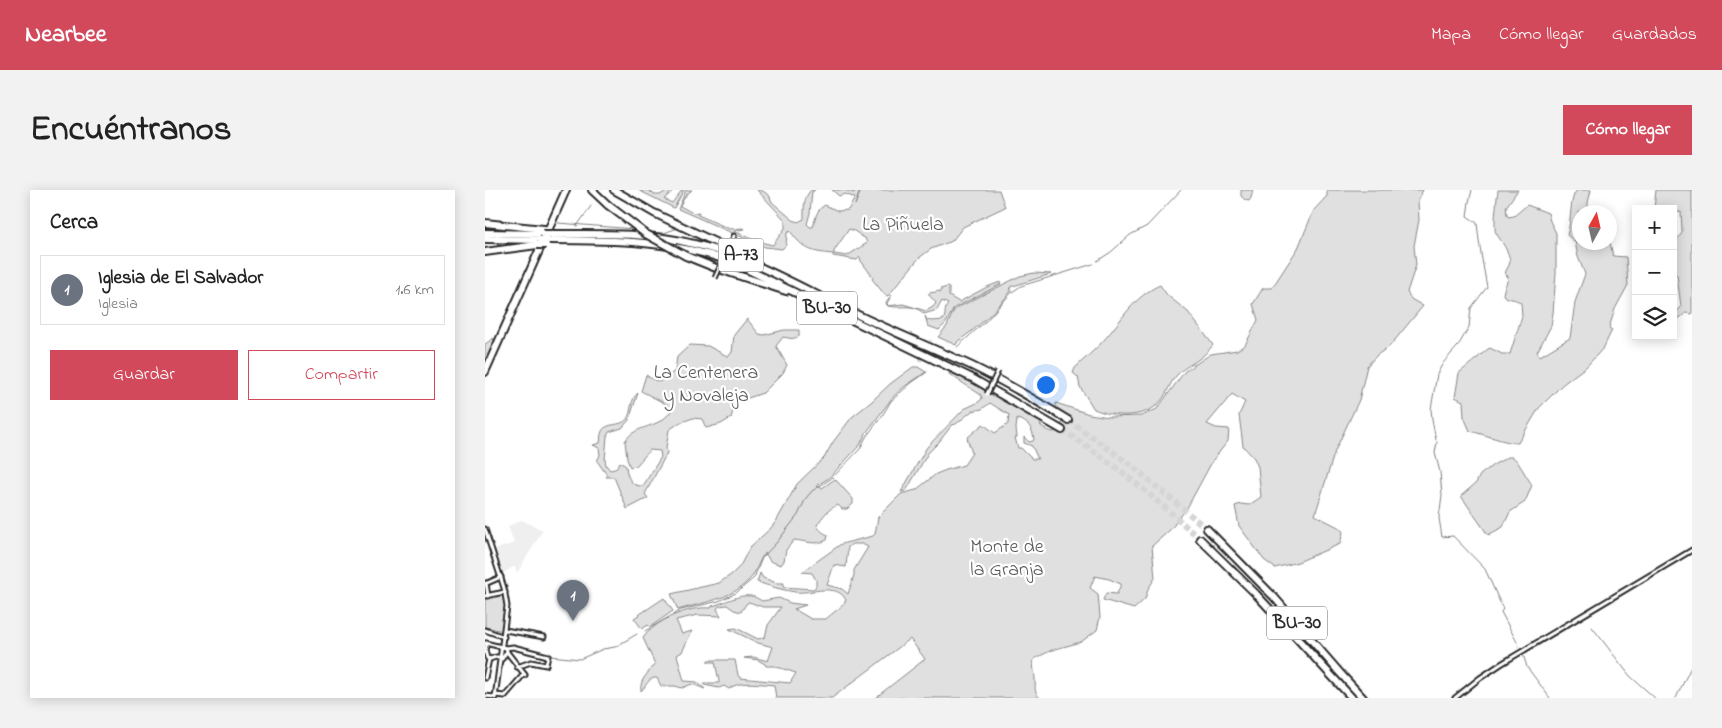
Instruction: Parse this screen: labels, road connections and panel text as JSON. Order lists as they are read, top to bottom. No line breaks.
{"streets":{"highway":["A-73","BU-30"]},"crossings":[["A-73","BU-30"]],"parks":["La Piñuela","La Centenera y Novaleja","Monte de la Granja"],"north":"top","page":{"header":"Nearbee","nav":["Mapa","Cómo llegar","Guardados"],"title":"Encuéntranos","buttons":["Cómo llegar",["Guardar","Compartir"]],"heading":"Cerca","map_buttons":["+","−"],"list":[{"mark":"1","name":"Iglesia de El Salvador","note":"Iglesia","value":"1.6 km"}],"pins":"1"}}
